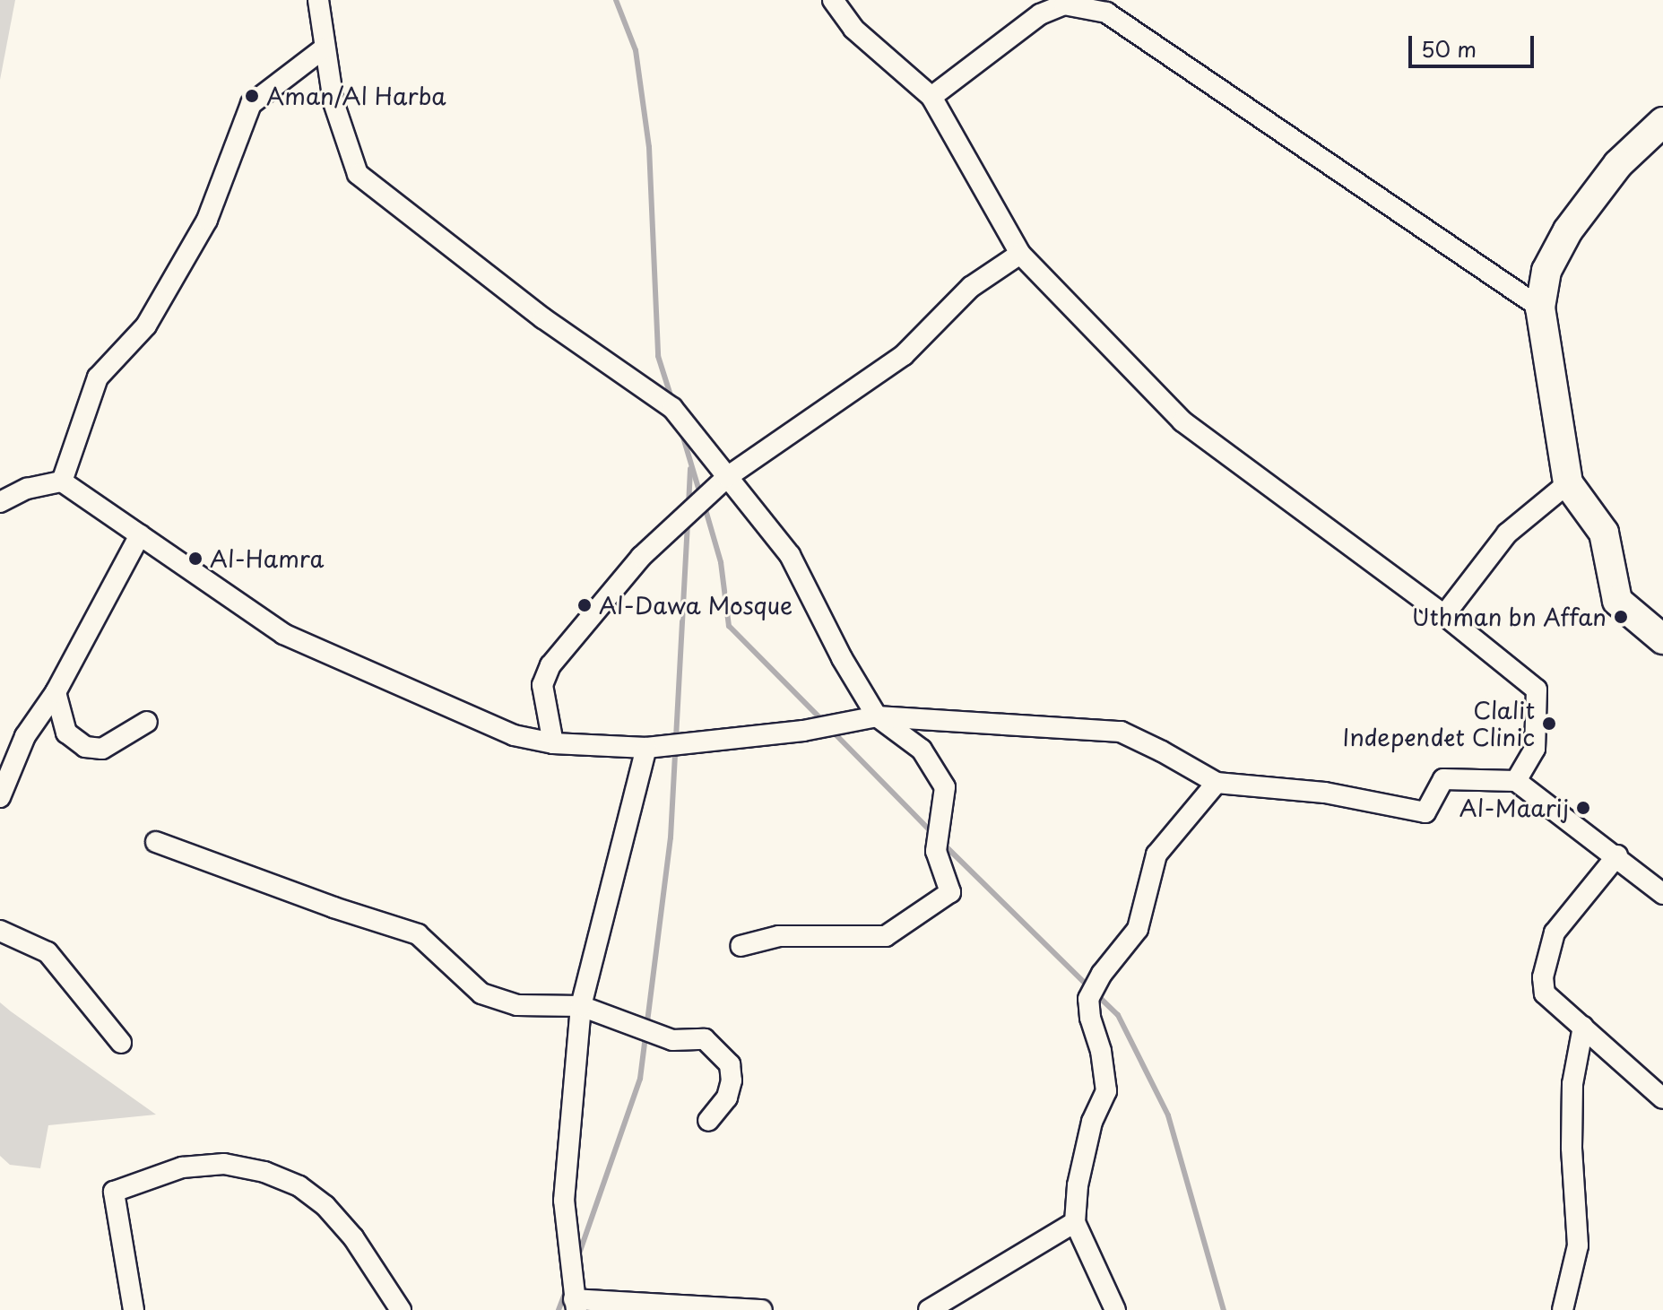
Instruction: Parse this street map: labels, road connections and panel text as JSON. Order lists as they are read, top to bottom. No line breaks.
{"places":["Aman/Al Harba","Al-Hamra","Al-Dawa Mosque","Uthman bn Affan","Clalit Independet Clinic","Al-Maarij"],"scale_bar":"50 m"}
